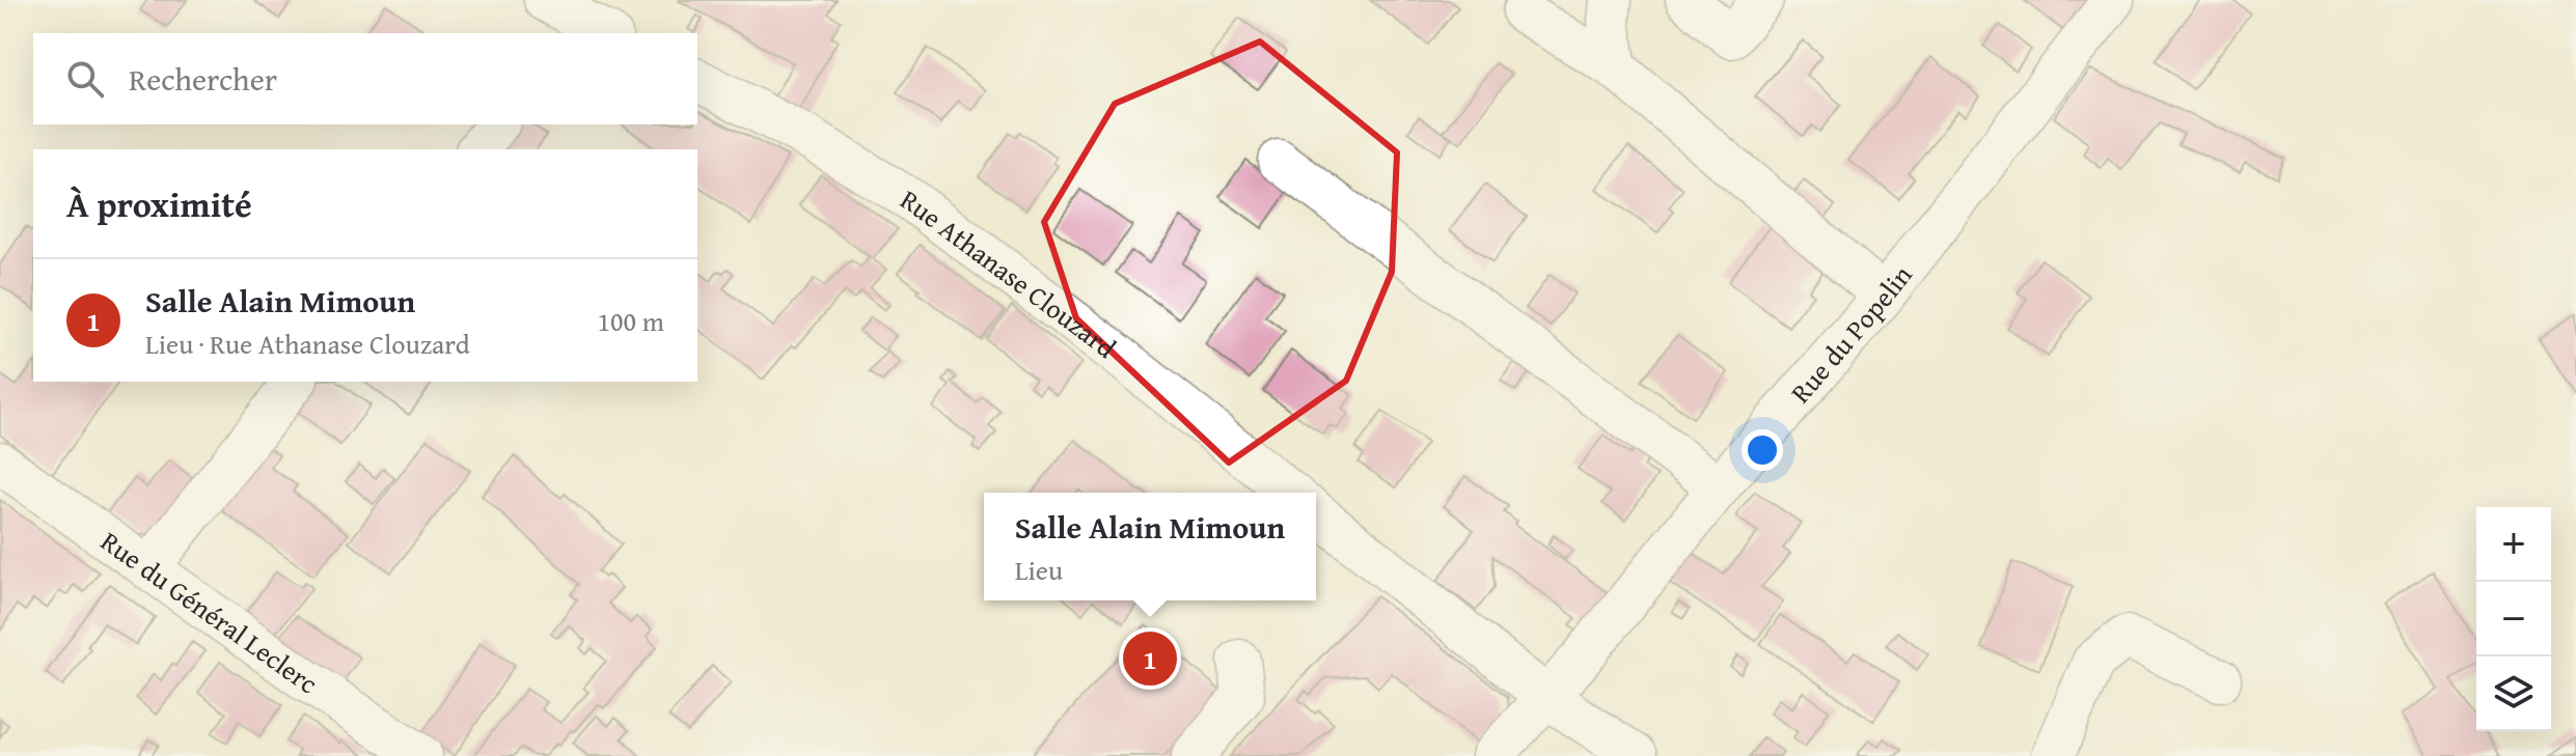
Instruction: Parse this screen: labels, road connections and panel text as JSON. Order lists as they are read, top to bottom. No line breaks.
{"streets":{"street":["Rue Athanase Clouzard","Rue du Popelin","Rue du Général Leclerc"]},"page":{"search":"Rechercher","heading":"À proximité","list":[{"mark":"1","name":"Salle Alain Mimoun","note":"Lieu · Rue Athanase Clouzard","value":"100 m"}],"popup":["Salle Alain Mimoun","Lieu"],"map_buttons":["+","−"],"pins":"1"}}
